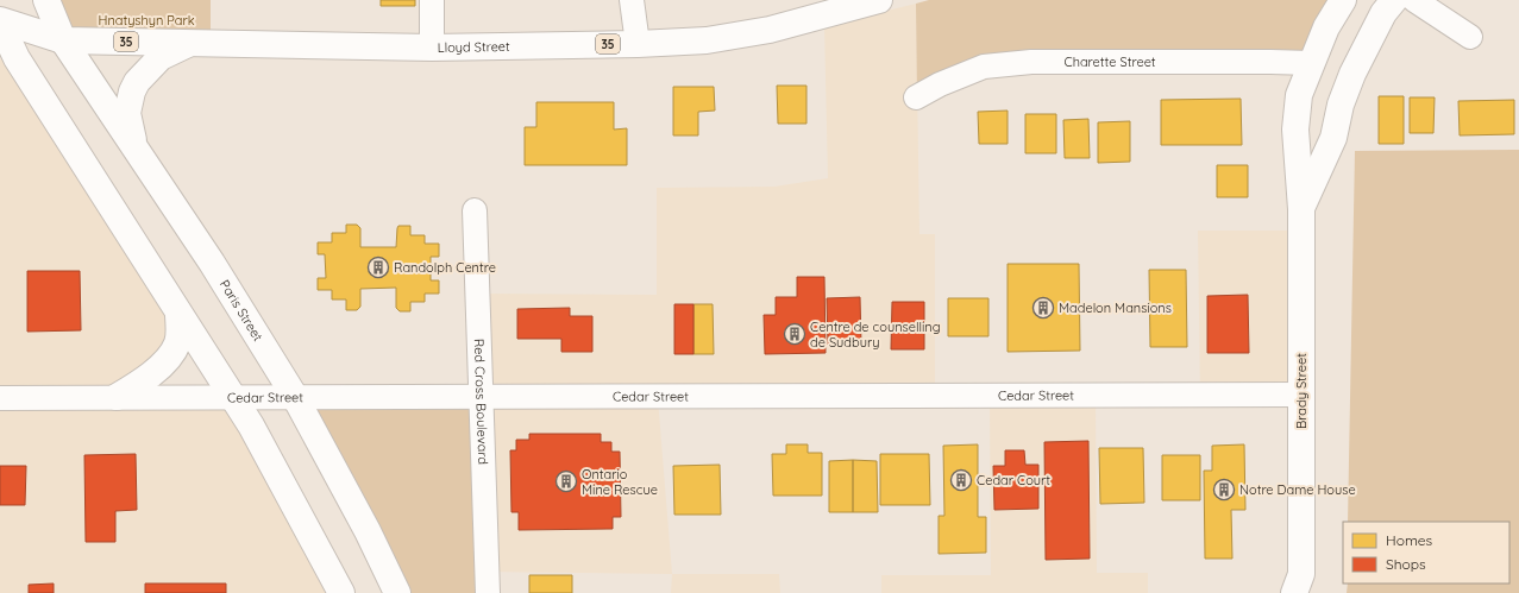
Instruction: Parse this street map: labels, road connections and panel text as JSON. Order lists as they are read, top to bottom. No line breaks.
{"streets":{"main road":["35","Lloyd Street","Paris Street","Brady Street"],"street":["Charette Street","Cedar Street","Red Cross Boulevard"]},"crossings":[["35","Lloyd Street"],["35","Paris Street"],["Lloyd Street","Paris Street"],["Charette Street","Brady Street"],["Paris Street","Cedar Street"],["Brady Street","Cedar Street"],["Cedar Street","Red Cross Boulevard"]],"parks":["Hnatyshyn Park"],"places":{"building":["Randolph Centre","Madelon Mansions","Centre de counselling de Sudbury","Cedar Court","Ontario Mine Rescue","Notre Dame House"]},"legend":["Homes","Shops"]}
